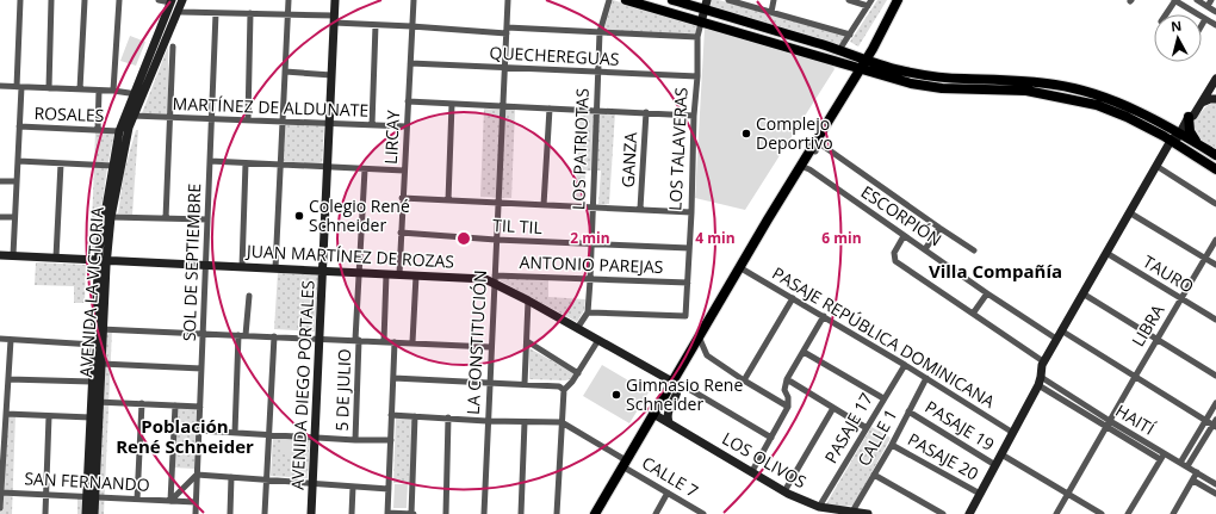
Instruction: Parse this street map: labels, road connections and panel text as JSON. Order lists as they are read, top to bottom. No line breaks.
{"streets":{"street":["QUECHEREGUAS","MARTÍNEZ DE ALDUNATE","ROSALES","LIRCAY","LOS PATRIOTAS","LOS TALAVERAS","GANZA","ESCORPIÓN","TIL TIL","JUAN MARTÍNEZ DE ROZAS","SOL DE SEPTIEMBRE","ANTONIO PAREJAS","TAURO","AVENIDA LA VICTORIA","LIBRA","PASAJE REPÚBLICA DOMINICANA","LA CONSTITUCIÓN","AVENIDA DIEGO PORTALES","5 DE JULIO","HAITÍ","PASAJE 19","PASAJE 17","CALLE 1","PASAJE 20","LOS OLIVOS","CALLE 7","SAN FERNANDO"]},"crossings":[["QUECHEREGUAS","LIRCAY"],["QUECHEREGUAS","LOS PATRIOTAS"],["QUECHEREGUAS","LOS TALAVERAS"],["QUECHEREGUAS","LA CONSTITUCIÓN"],["MARTÍNEZ DE ALDUNATE","LIRCAY"],["MARTÍNEZ DE ALDUNATE","SOL DE SEPTIEMBRE"],["MARTÍNEZ DE ALDUNATE","AVENIDA LA VICTORIA"],["MARTÍNEZ DE ALDUNATE","AVENIDA DIEGO PORTALES"],["ROSALES","AVENIDA LA VICTORIA"],["LIRCAY","TIL TIL"],["LIRCAY","JUAN MARTÍNEZ DE ROZAS"],["LOS PATRIOTAS","LOS TALAVERAS"],["LOS PATRIOTAS","TIL TIL"],["LOS PATRIOTAS","JUAN MARTÍNEZ DE ROZAS"],["LOS PATRIOTAS","ANTONIO PAREJAS"],["LOS TALAVERAS","TIL TIL"],["LOS TALAVERAS","ANTONIO PAREJAS"],["ESCORPIÓN","LIBRA"],["TIL TIL","LA CONSTITUCIÓN"],["JUAN MARTÍNEZ DE ROZAS","SOL DE SEPTIEMBRE"],["JUAN MARTÍNEZ DE ROZAS","ANTONIO PAREJAS"],["JUAN MARTÍNEZ DE ROZAS","AVENIDA LA VICTORIA"],["JUAN MARTÍNEZ DE ROZAS","LA CONSTITUCIÓN"],["JUAN MARTÍNEZ DE ROZAS","AVENIDA DIEGO PORTALES"],["JUAN MARTÍNEZ DE ROZAS","5 DE JULIO"],["SOL DE SEPTIEMBRE","SAN FERNANDO"],["ANTONIO PAREJAS","LA CONSTITUCIÓN"],["TAURO","LIBRA"],["AVENIDA LA VICTORIA","SAN FERNANDO"],["LIBRA","HAITÍ"],["PASAJE REPÚBLICA DOMINICANA","PASAJE 17"],["PASAJE REPÚBLICA DOMINICANA","CALLE 1"],["PASAJE 19","CALLE 1"],["PASAJE 17","LOS OLIVOS"],["CALLE 1","PASAJE 20"],["CALLE 1","LOS OLIVOS"]],"districts":["Villa Compañía","Población René Schneider"],"places":["Complejo Deportivo","Colegio René Schneider","Gimnasio Rene Schneider"],"north":"top","rings":["2 min","4 min","6 min"]}
